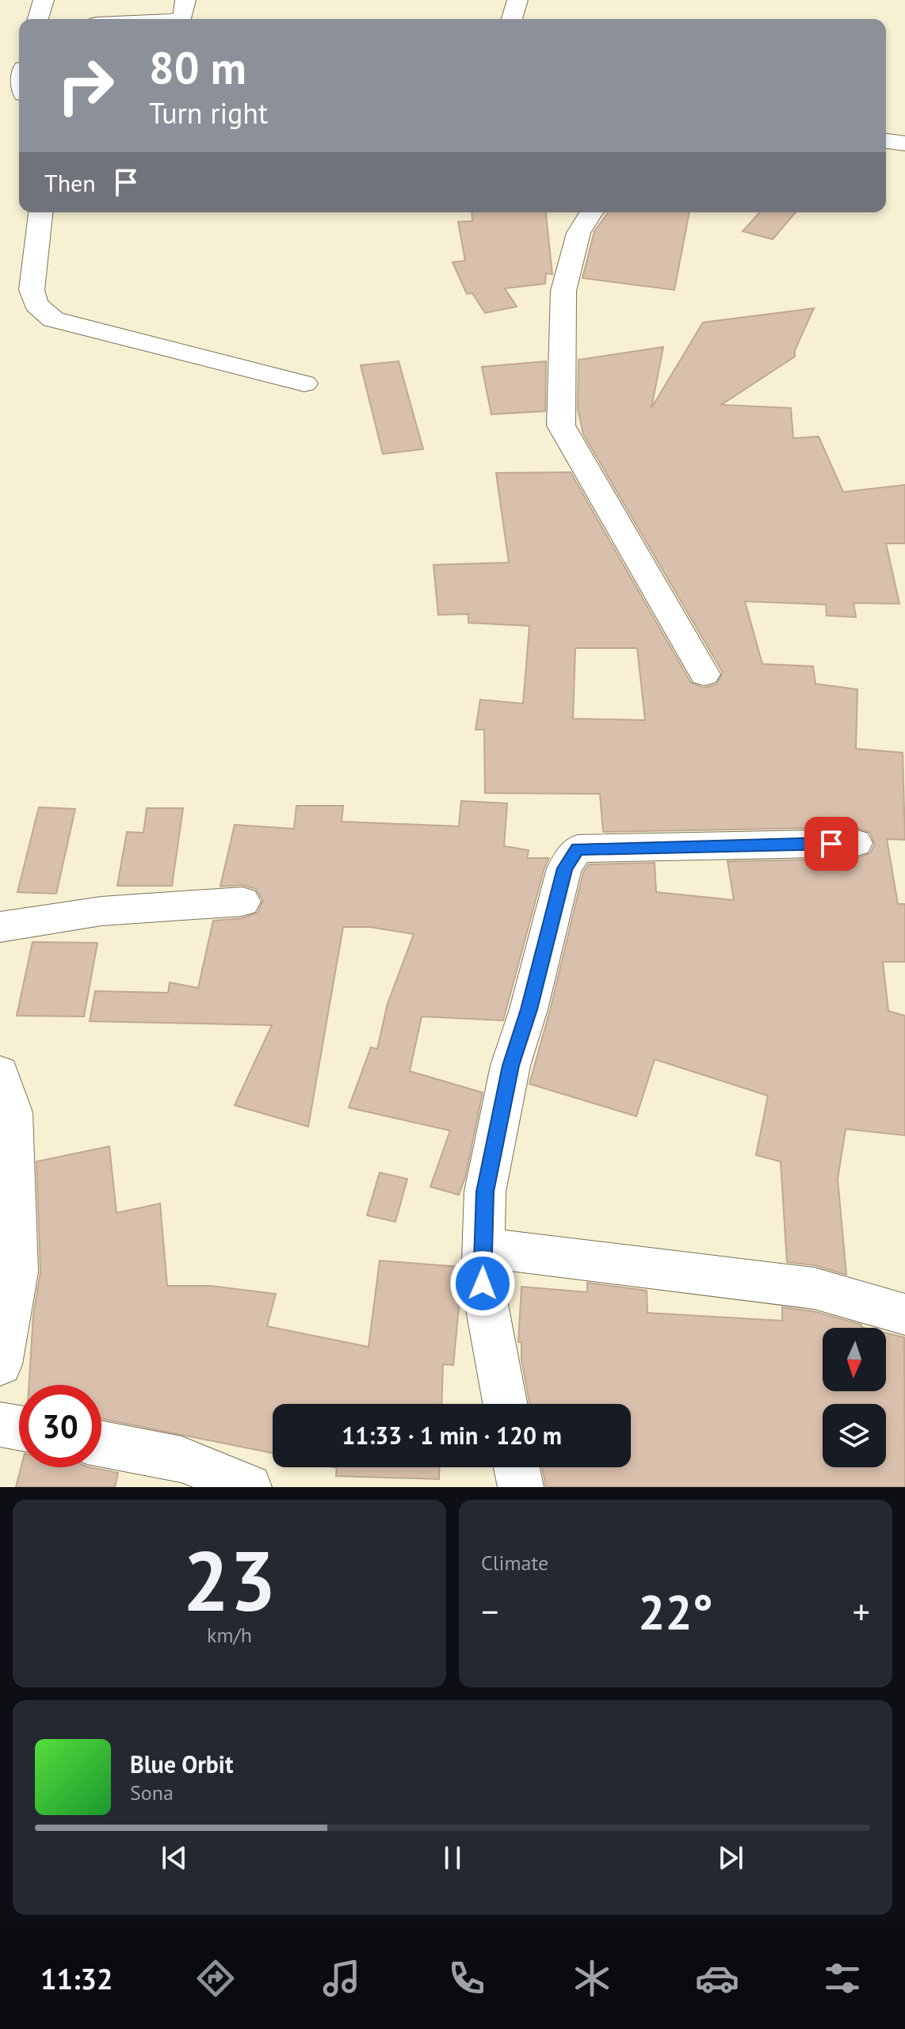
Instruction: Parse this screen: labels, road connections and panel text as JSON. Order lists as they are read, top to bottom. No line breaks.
{"north":"bottom","page":{"turn":["80 m","Turn right"],"then":"Then","limit":"30","trip":"11:33 · 1 min · 120 m","tile":[["23","km/h"],"Climate"],"heat":["−","22°","+"],"song":["Blue Orbit","Sona"],"tabs":"11:32"}}
